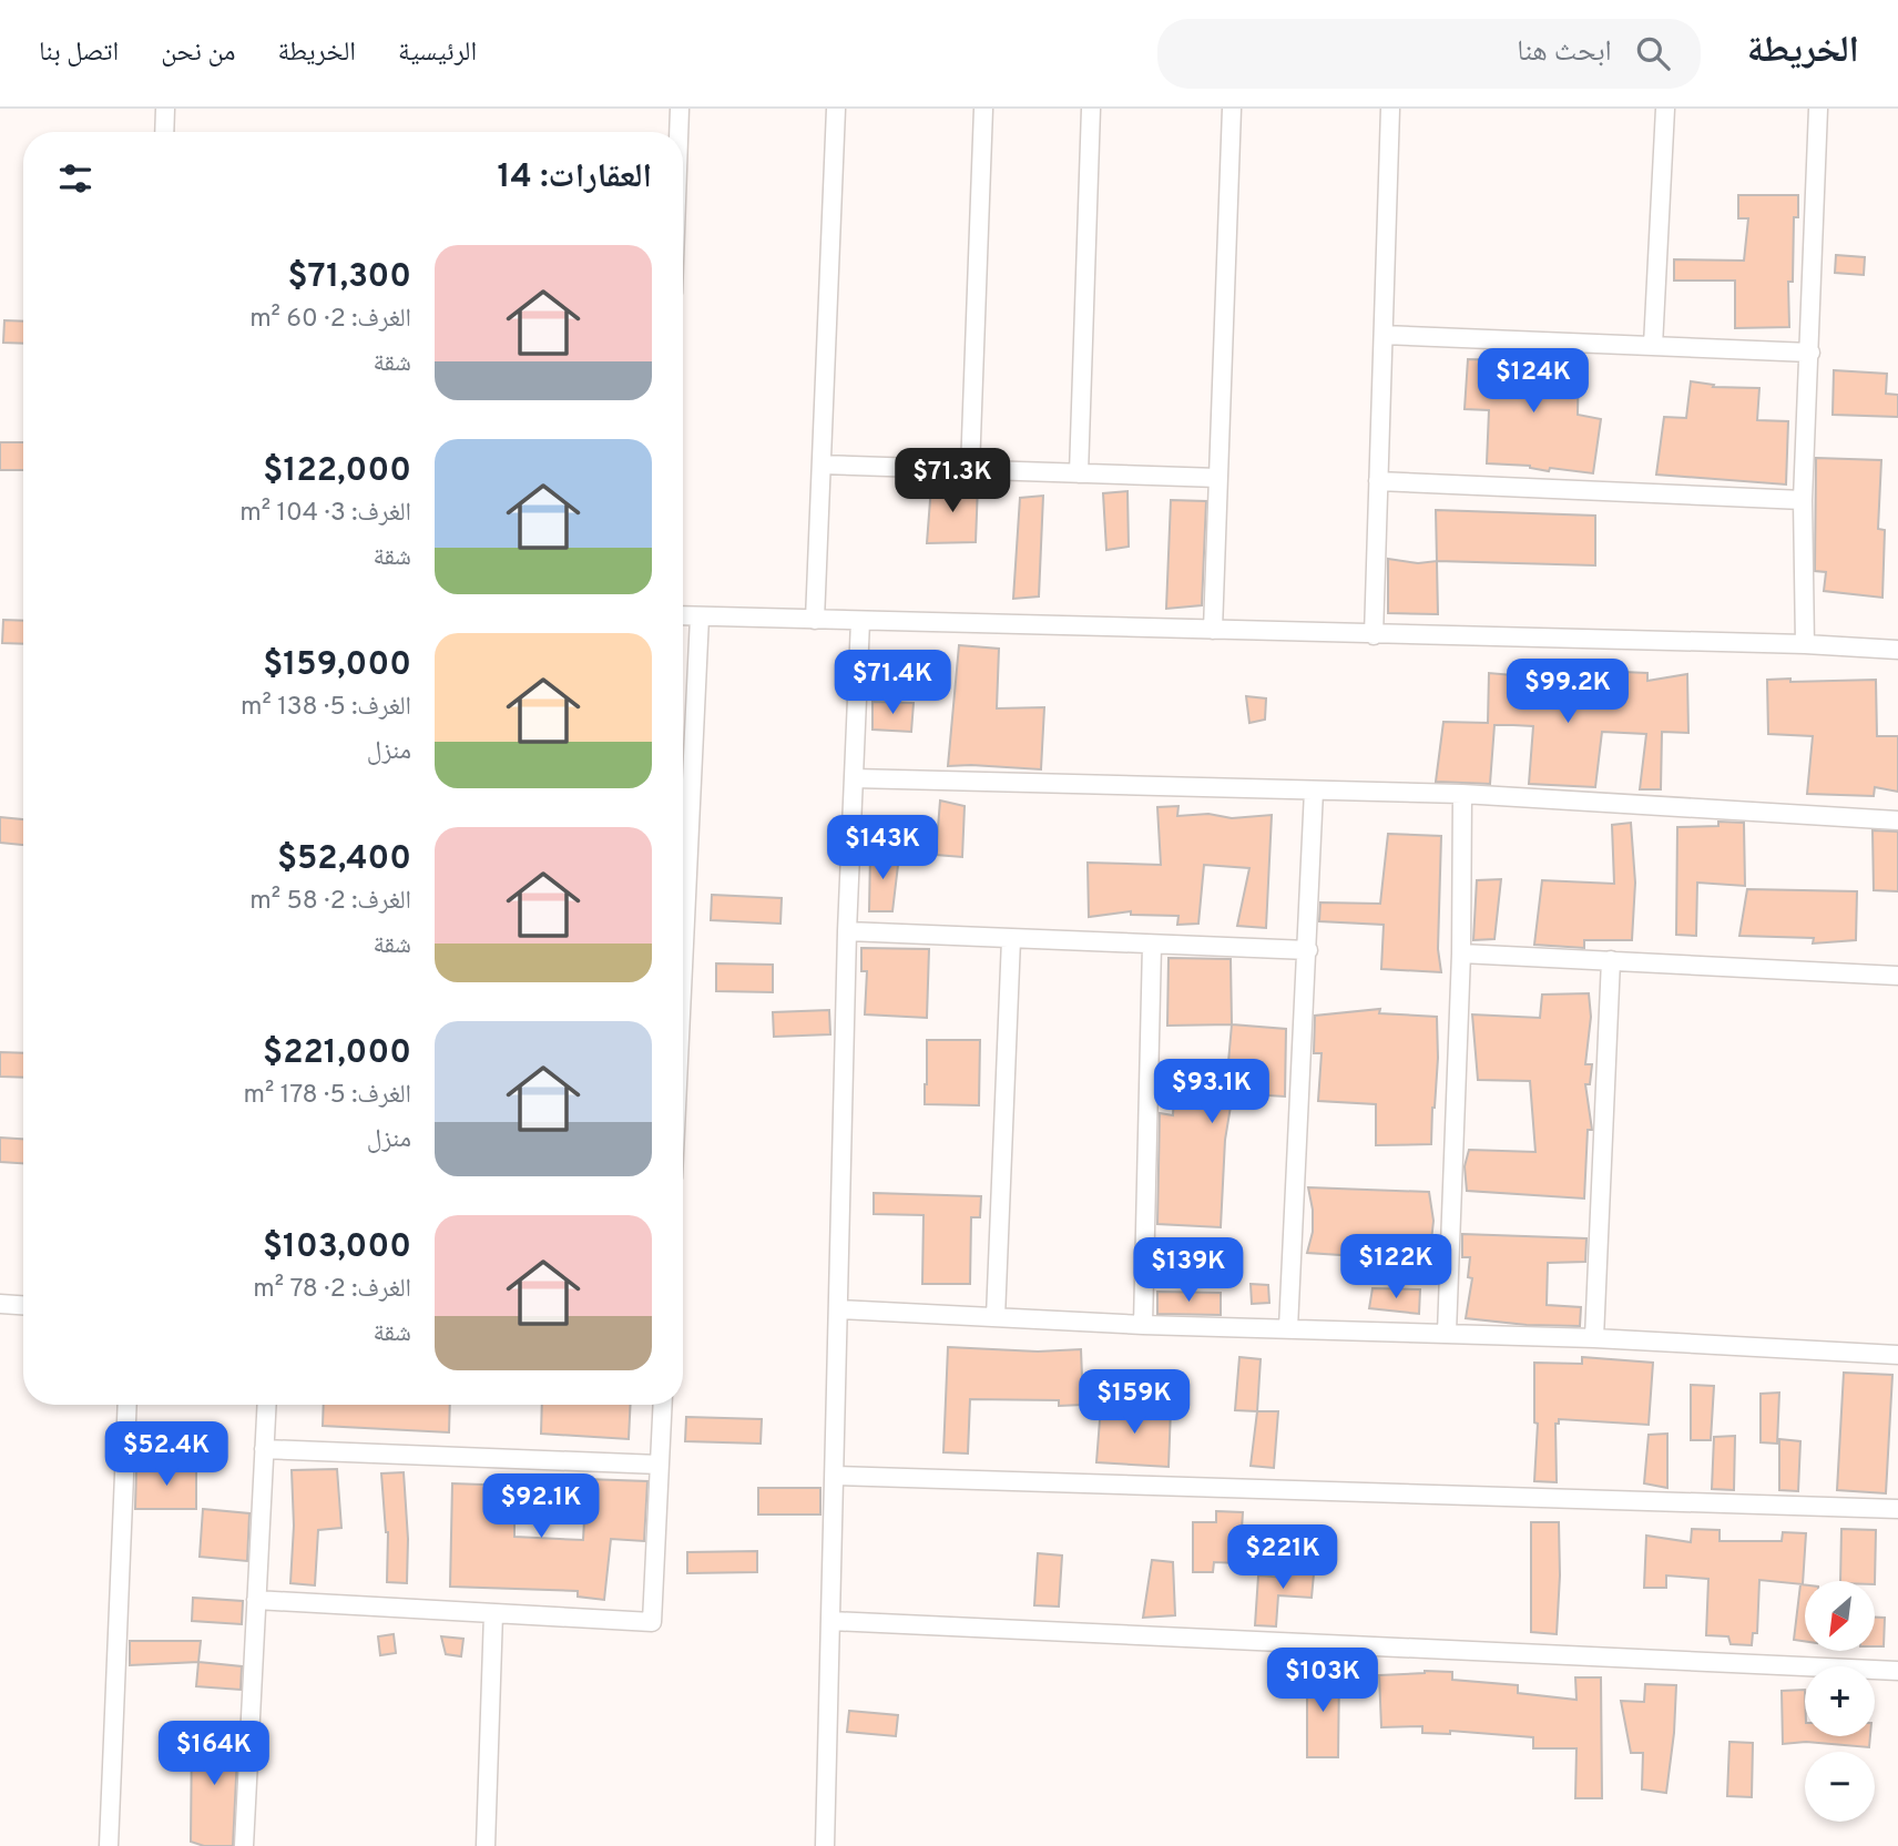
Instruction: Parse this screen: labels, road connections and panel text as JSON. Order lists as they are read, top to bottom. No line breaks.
{"north":"bottom left","page":{"header":"الخريطة","search":"ابحث هنا","nav":["الرئيسية","الخريطة","من نحن","اتصل بنا"],"heading":"العقارات: 14","list":[{"name":"$71,300","note":"الغرف: 2 · 60 m² · شقة"},{"name":"$122,000","note":"الغرف: 3 · 104 m² · شقة"},{"name":"$159,000","note":"الغرف: 5 · 138 m² · منزل"},{"name":"$52,400","note":"الغرف: 2 · 58 m² · شقة"},{"name":"$221,000","note":"الغرف: 5 · 178 m² · منزل"},{"name":"$103,000","note":"الغرف: 2 · 78 m² · شقة"}],"price":["$124K","$71.3K","$71.4K","$99.2K","$143K","$93.1K","$122K","$139K","$159K","$52.4K","$92.1K","$221K","$103K","$164K"],"map_buttons":["+","−"]}}
